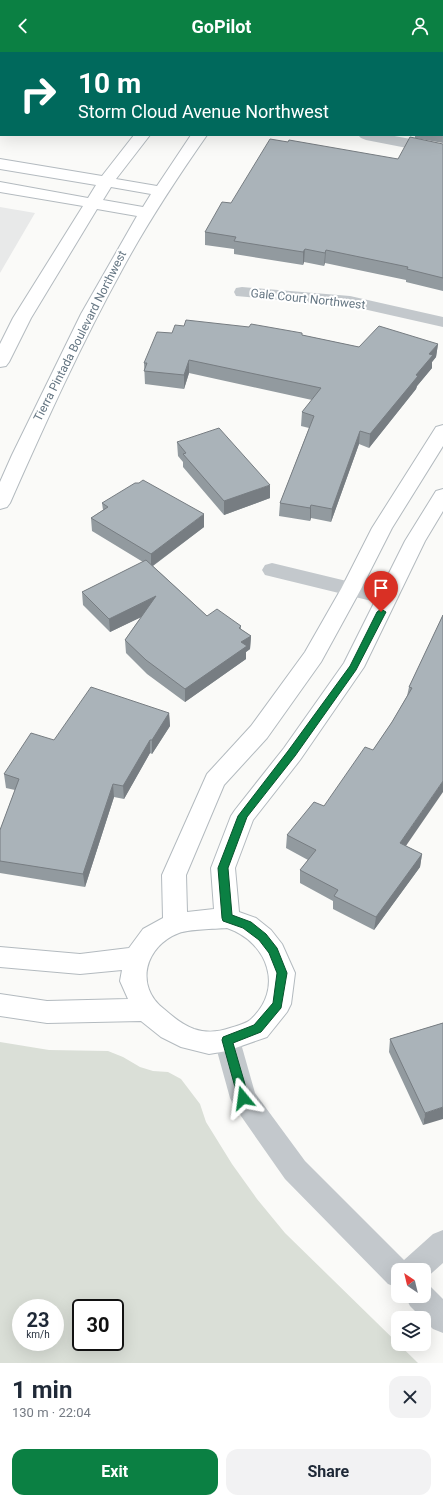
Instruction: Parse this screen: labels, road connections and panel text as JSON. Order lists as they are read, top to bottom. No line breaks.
{"streets":{"street":["Gale Court Northwest","Tierra Pintada Boulevard Northwest"]},"north":"top left","page":{"header":"GoPilot","turn":["10 m","Storm Cloud Avenue Northwest"],"speed":"23 km/h","limit":"30","heading":["1 min","130 m · 22:04"],"buttons":["Exit","Share"]}}
